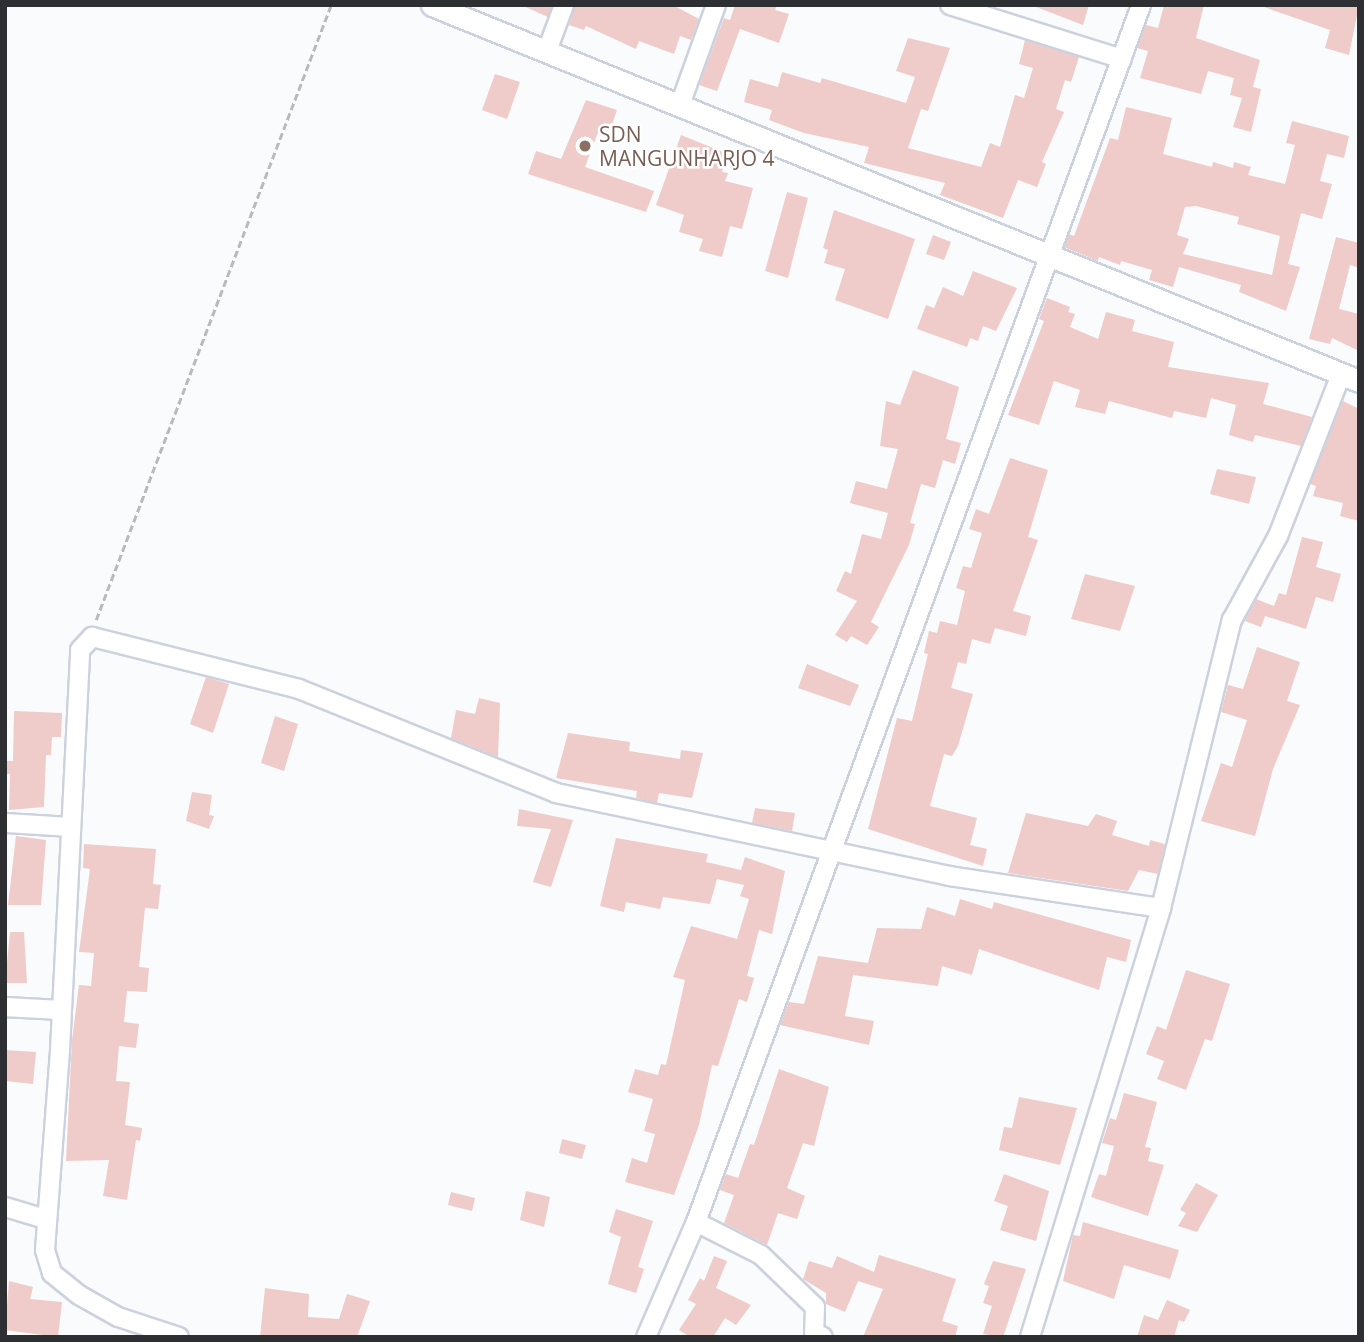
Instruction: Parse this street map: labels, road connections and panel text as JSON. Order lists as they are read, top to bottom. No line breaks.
{"places":["SDN MANGUNHARJO 4"]}
